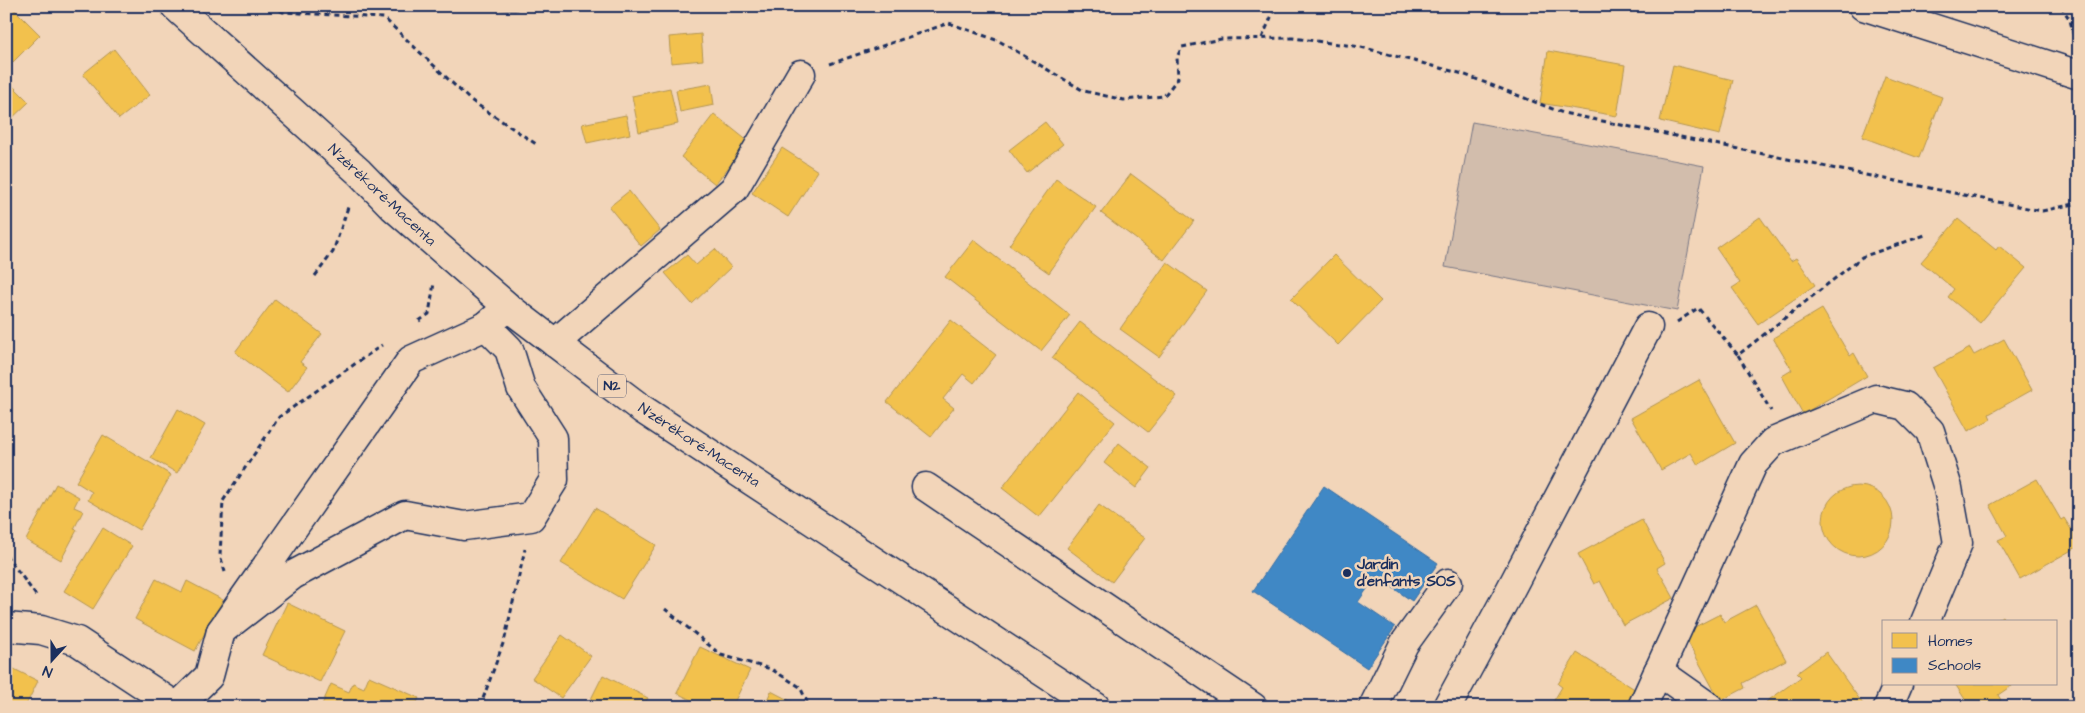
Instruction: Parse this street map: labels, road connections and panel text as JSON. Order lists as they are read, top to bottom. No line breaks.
{"streets":{"main road":["N'zérékoré-Macenta","N2"]},"places":["Jardin d'enfants SOS"],"legend":["Homes","Schools"],"north":"bottom"}
